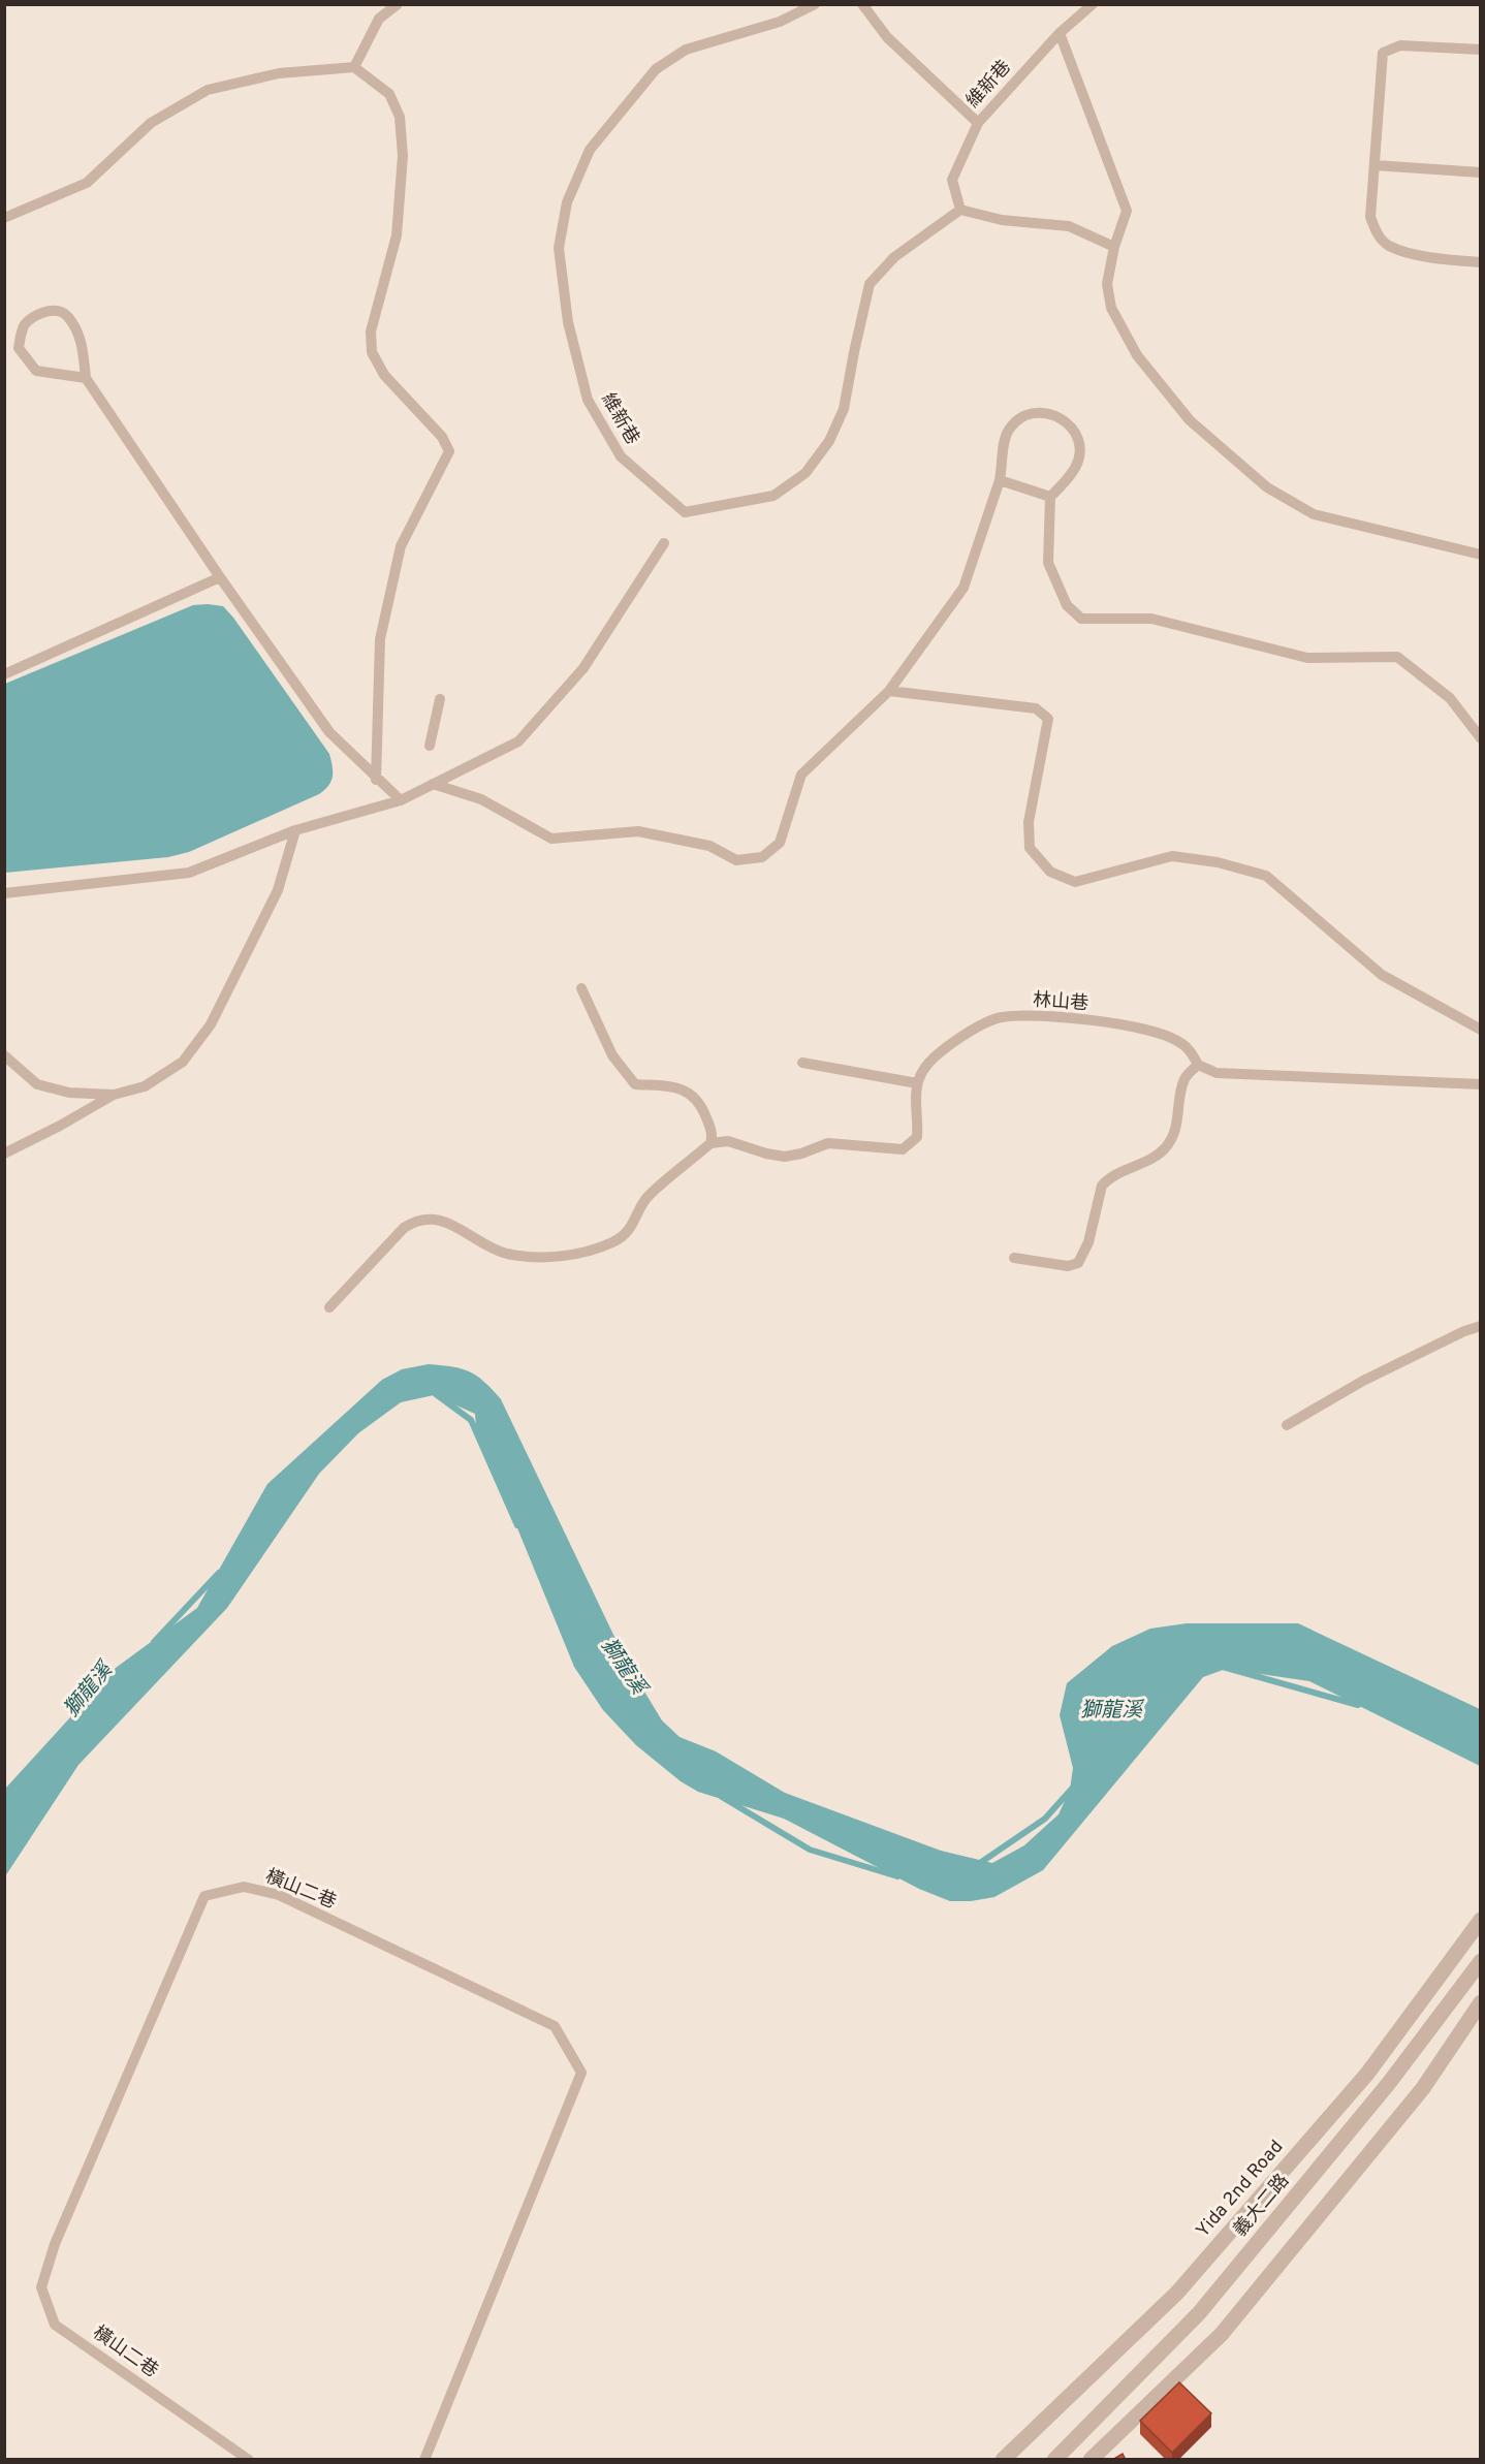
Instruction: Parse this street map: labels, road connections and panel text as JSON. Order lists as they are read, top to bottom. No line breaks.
{"streets":{"street":["Yida 2nd Road","義大二路"],"lane":["維新巷","林山巷","橫山二巷"]},"water":["獅龍溪"]}
